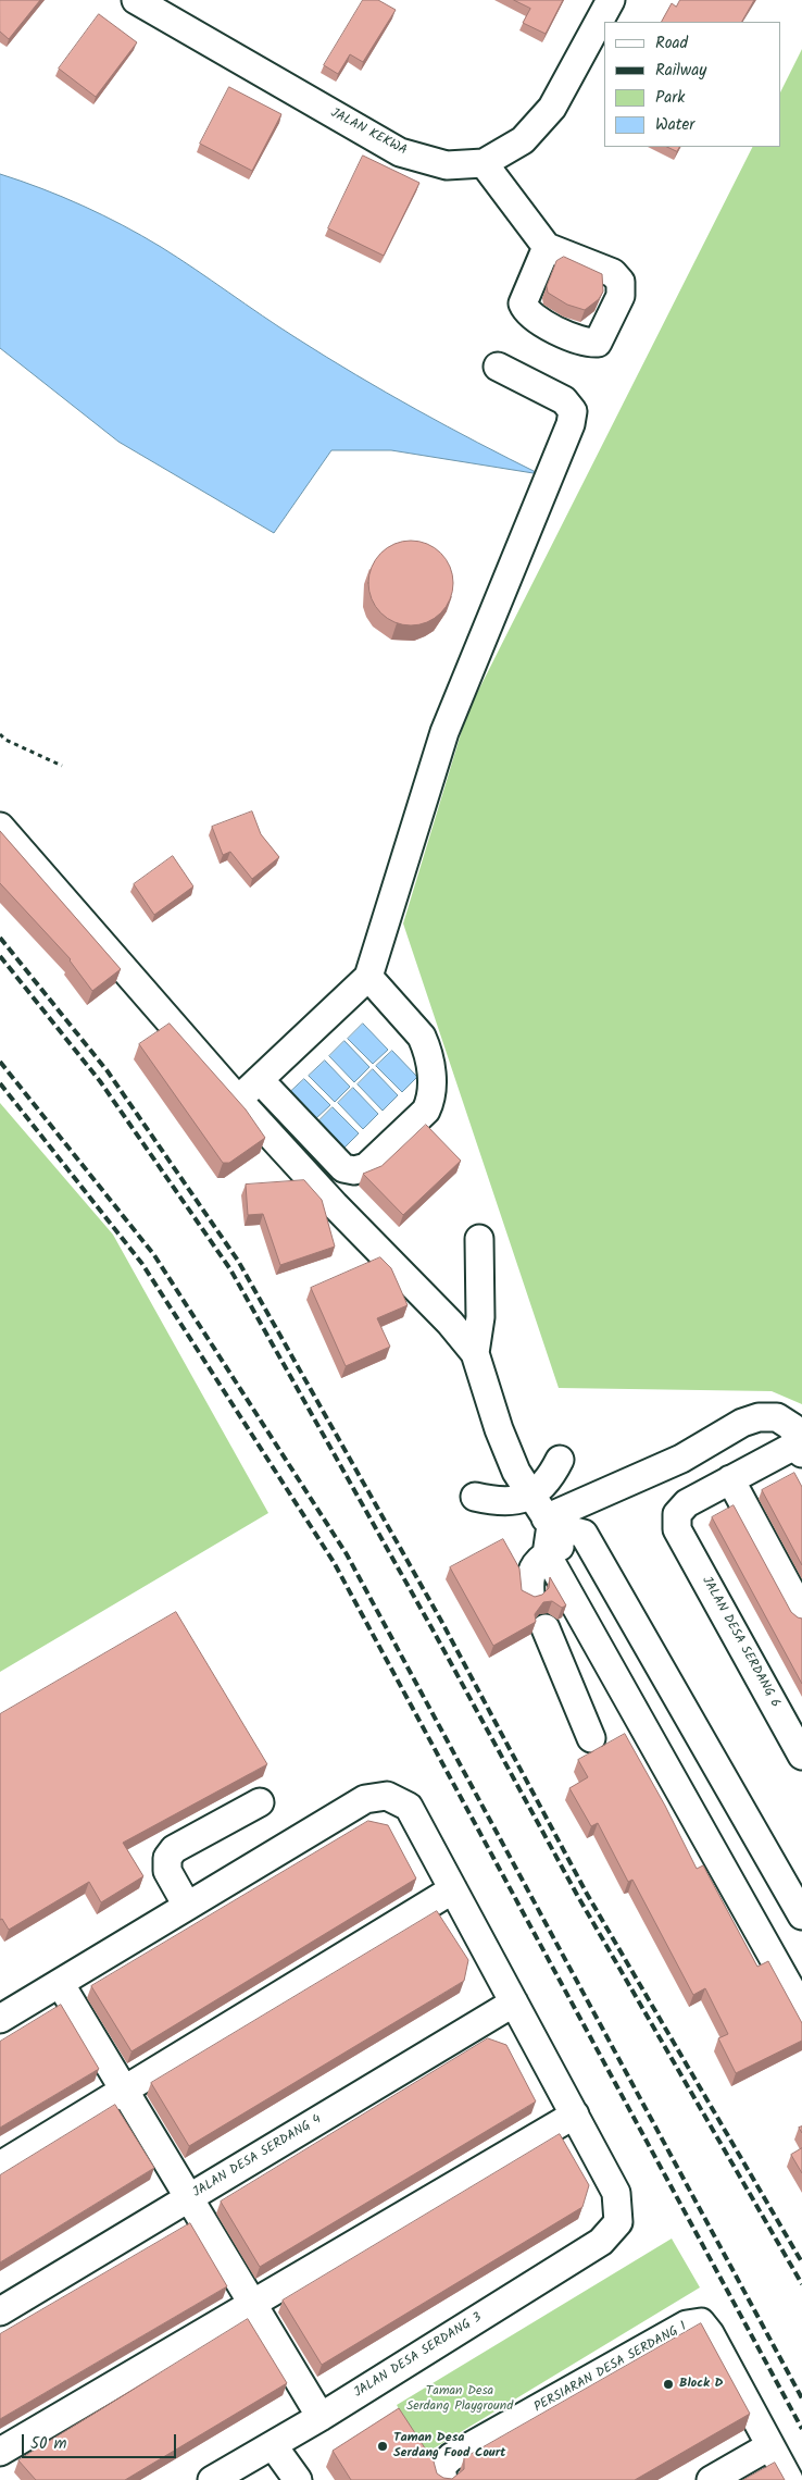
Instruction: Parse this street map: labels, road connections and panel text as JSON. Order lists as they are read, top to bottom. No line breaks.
{"streets":{"street":["JALAN KEKWA","JALAN DESA SERDANG 6","JALAN DESA SERDANG 4","JALAN DESA SERDANG 3","PERSIARAN DESA SERDANG 1"]},"parks":["Taman Desa Serdang Playground"],"places":["Block D","Taman Desa Serdang Food Court"],"legend":["Road","Railway","Park","Water"],"scale_bar":"50 m"}
